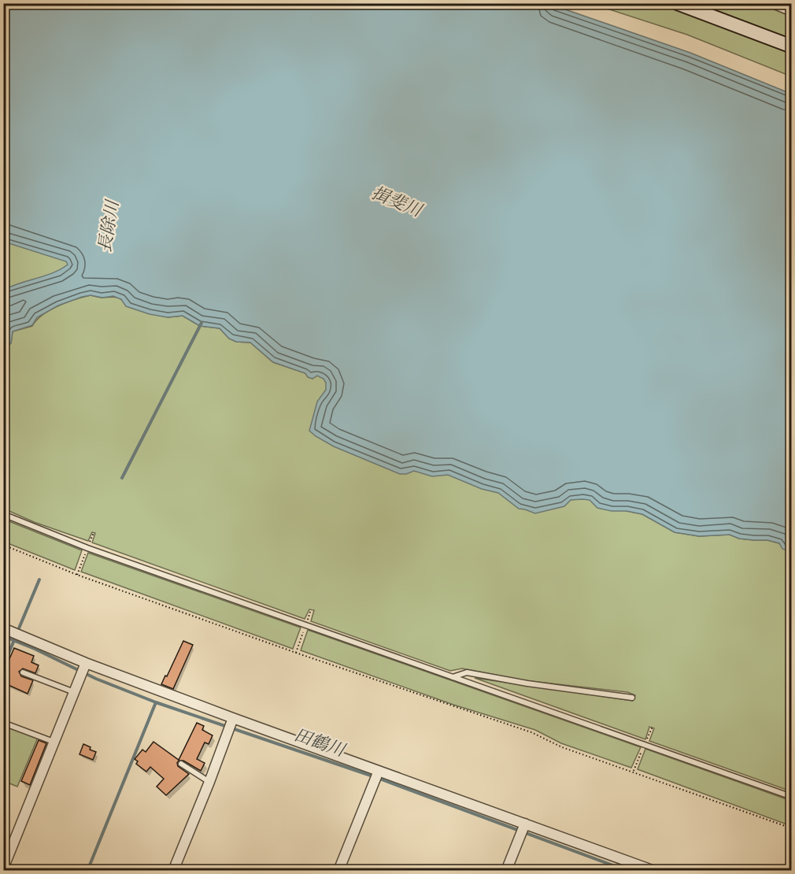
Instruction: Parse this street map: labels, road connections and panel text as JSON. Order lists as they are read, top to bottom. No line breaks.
{"water":["揖斐川","長除川","田鶴川"]}
